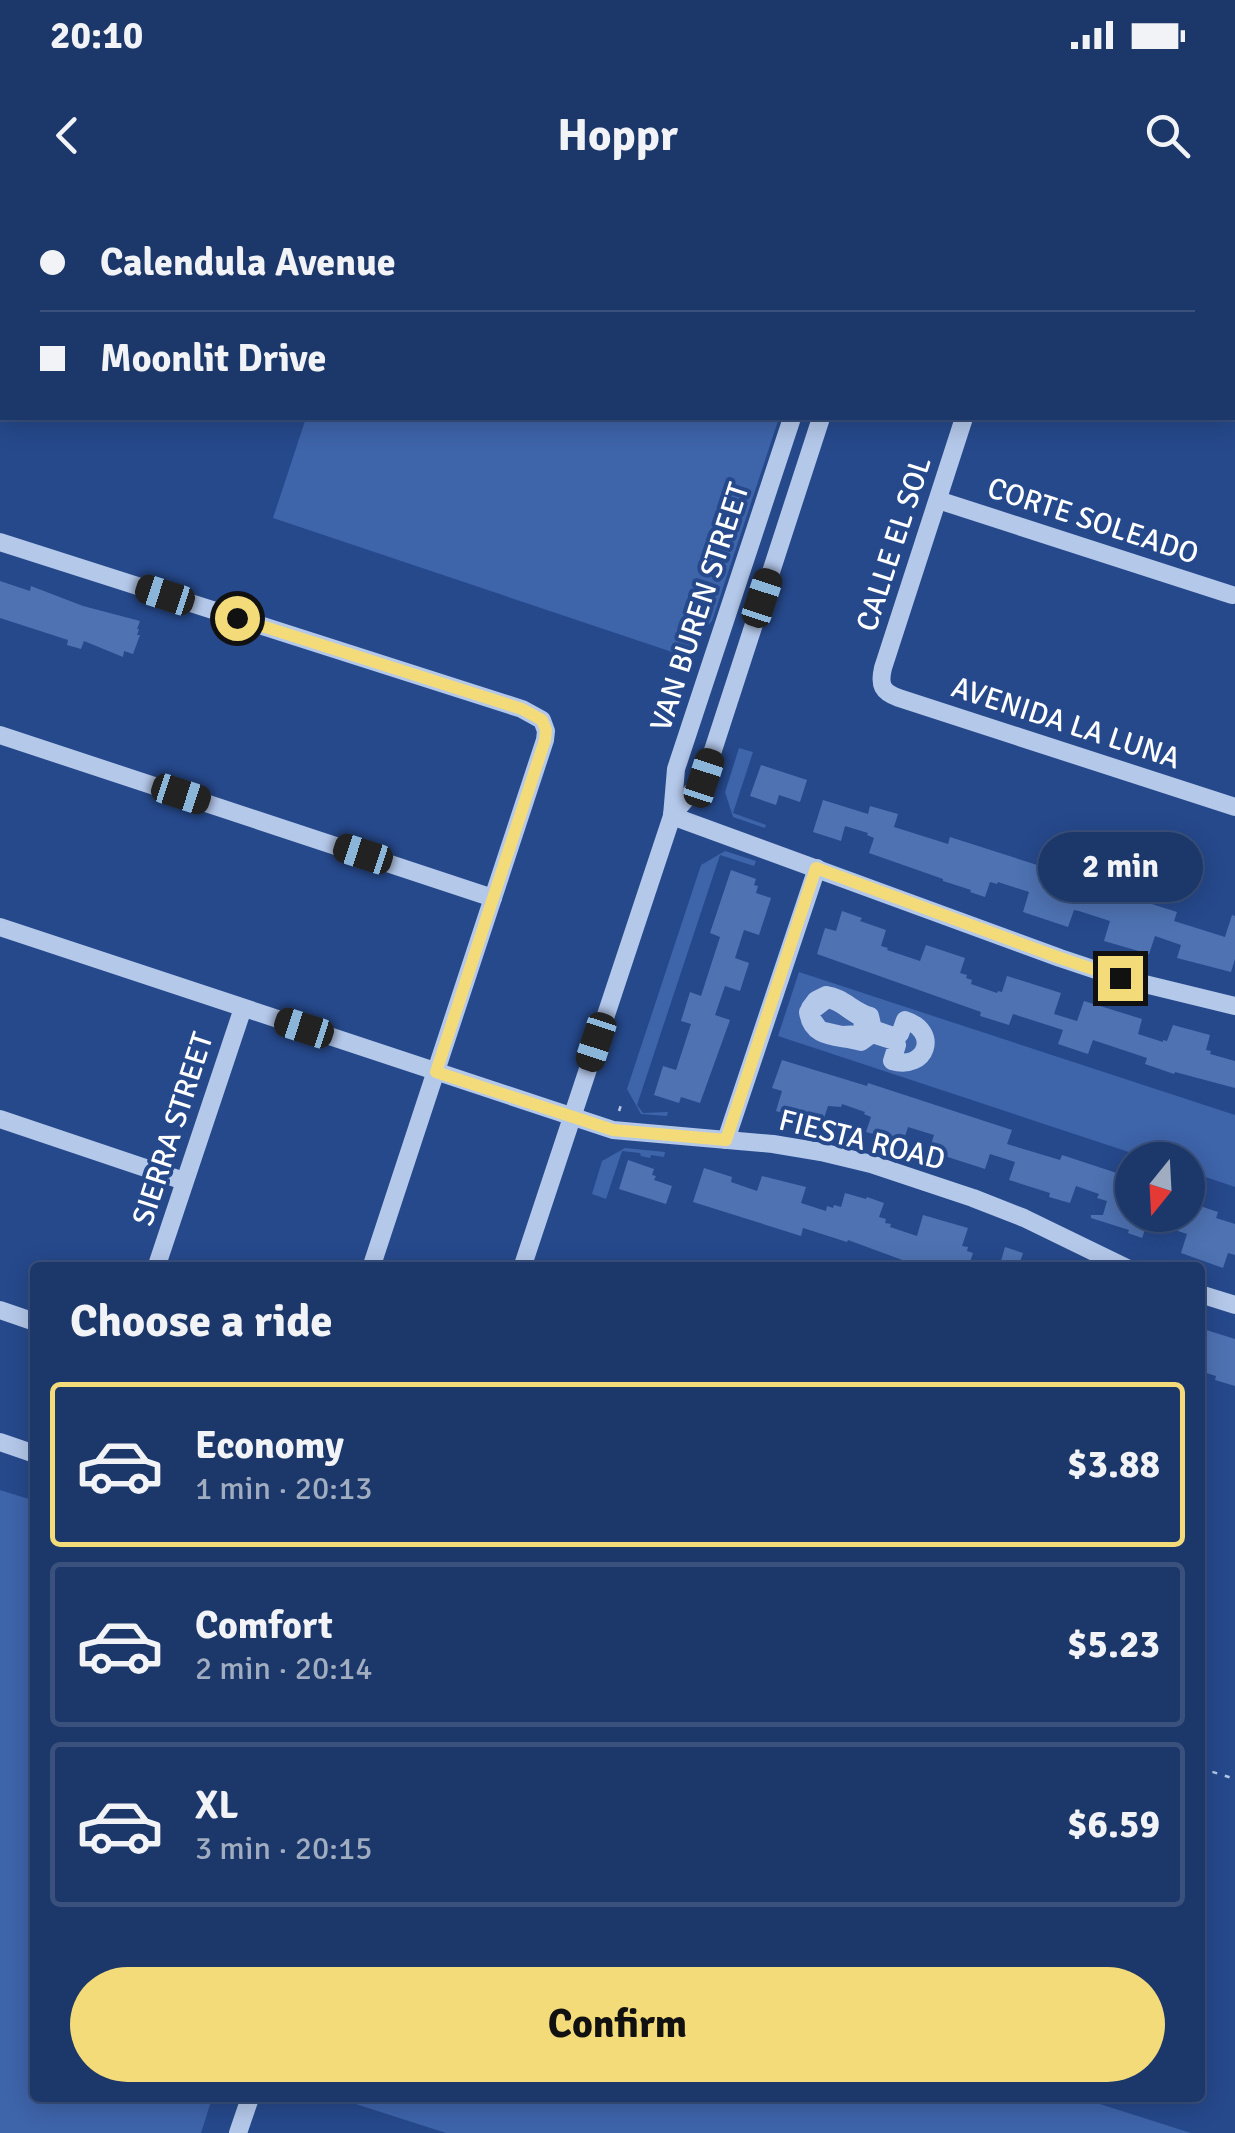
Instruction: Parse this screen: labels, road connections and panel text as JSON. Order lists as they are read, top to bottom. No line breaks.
{"streets":{"street":["CORTE SOLEADO","CALLE EL SOL","VAN BUREN STREET","AVENIDA LA LUNA","SIERRA STREET","FIESTA ROAD"]},"crossings":[["CORTE SOLEADO","CALLE EL SOL"],["CALLE EL SOL","AVENIDA LA LUNA"],["VAN BUREN STREET","FIESTA ROAD"],["SIERRA STREET","FIESTA ROAD"]],"north":"bottom","page":{"status":"20:10","header":"Hoppr","banner":["Calendula Avenue","Moonlit Drive"],"bubble":"2 min","heading":"Choose a ride","list":[{"name":"Economy","note":"1 min · 20:13","value":"$3.88"},{"name":"Comfort","note":"2 min · 20:14","value":"$5.23"},{"name":"XL","note":"3 min · 20:15","value":"$6.59"}],"buttons":"Confirm"}}
